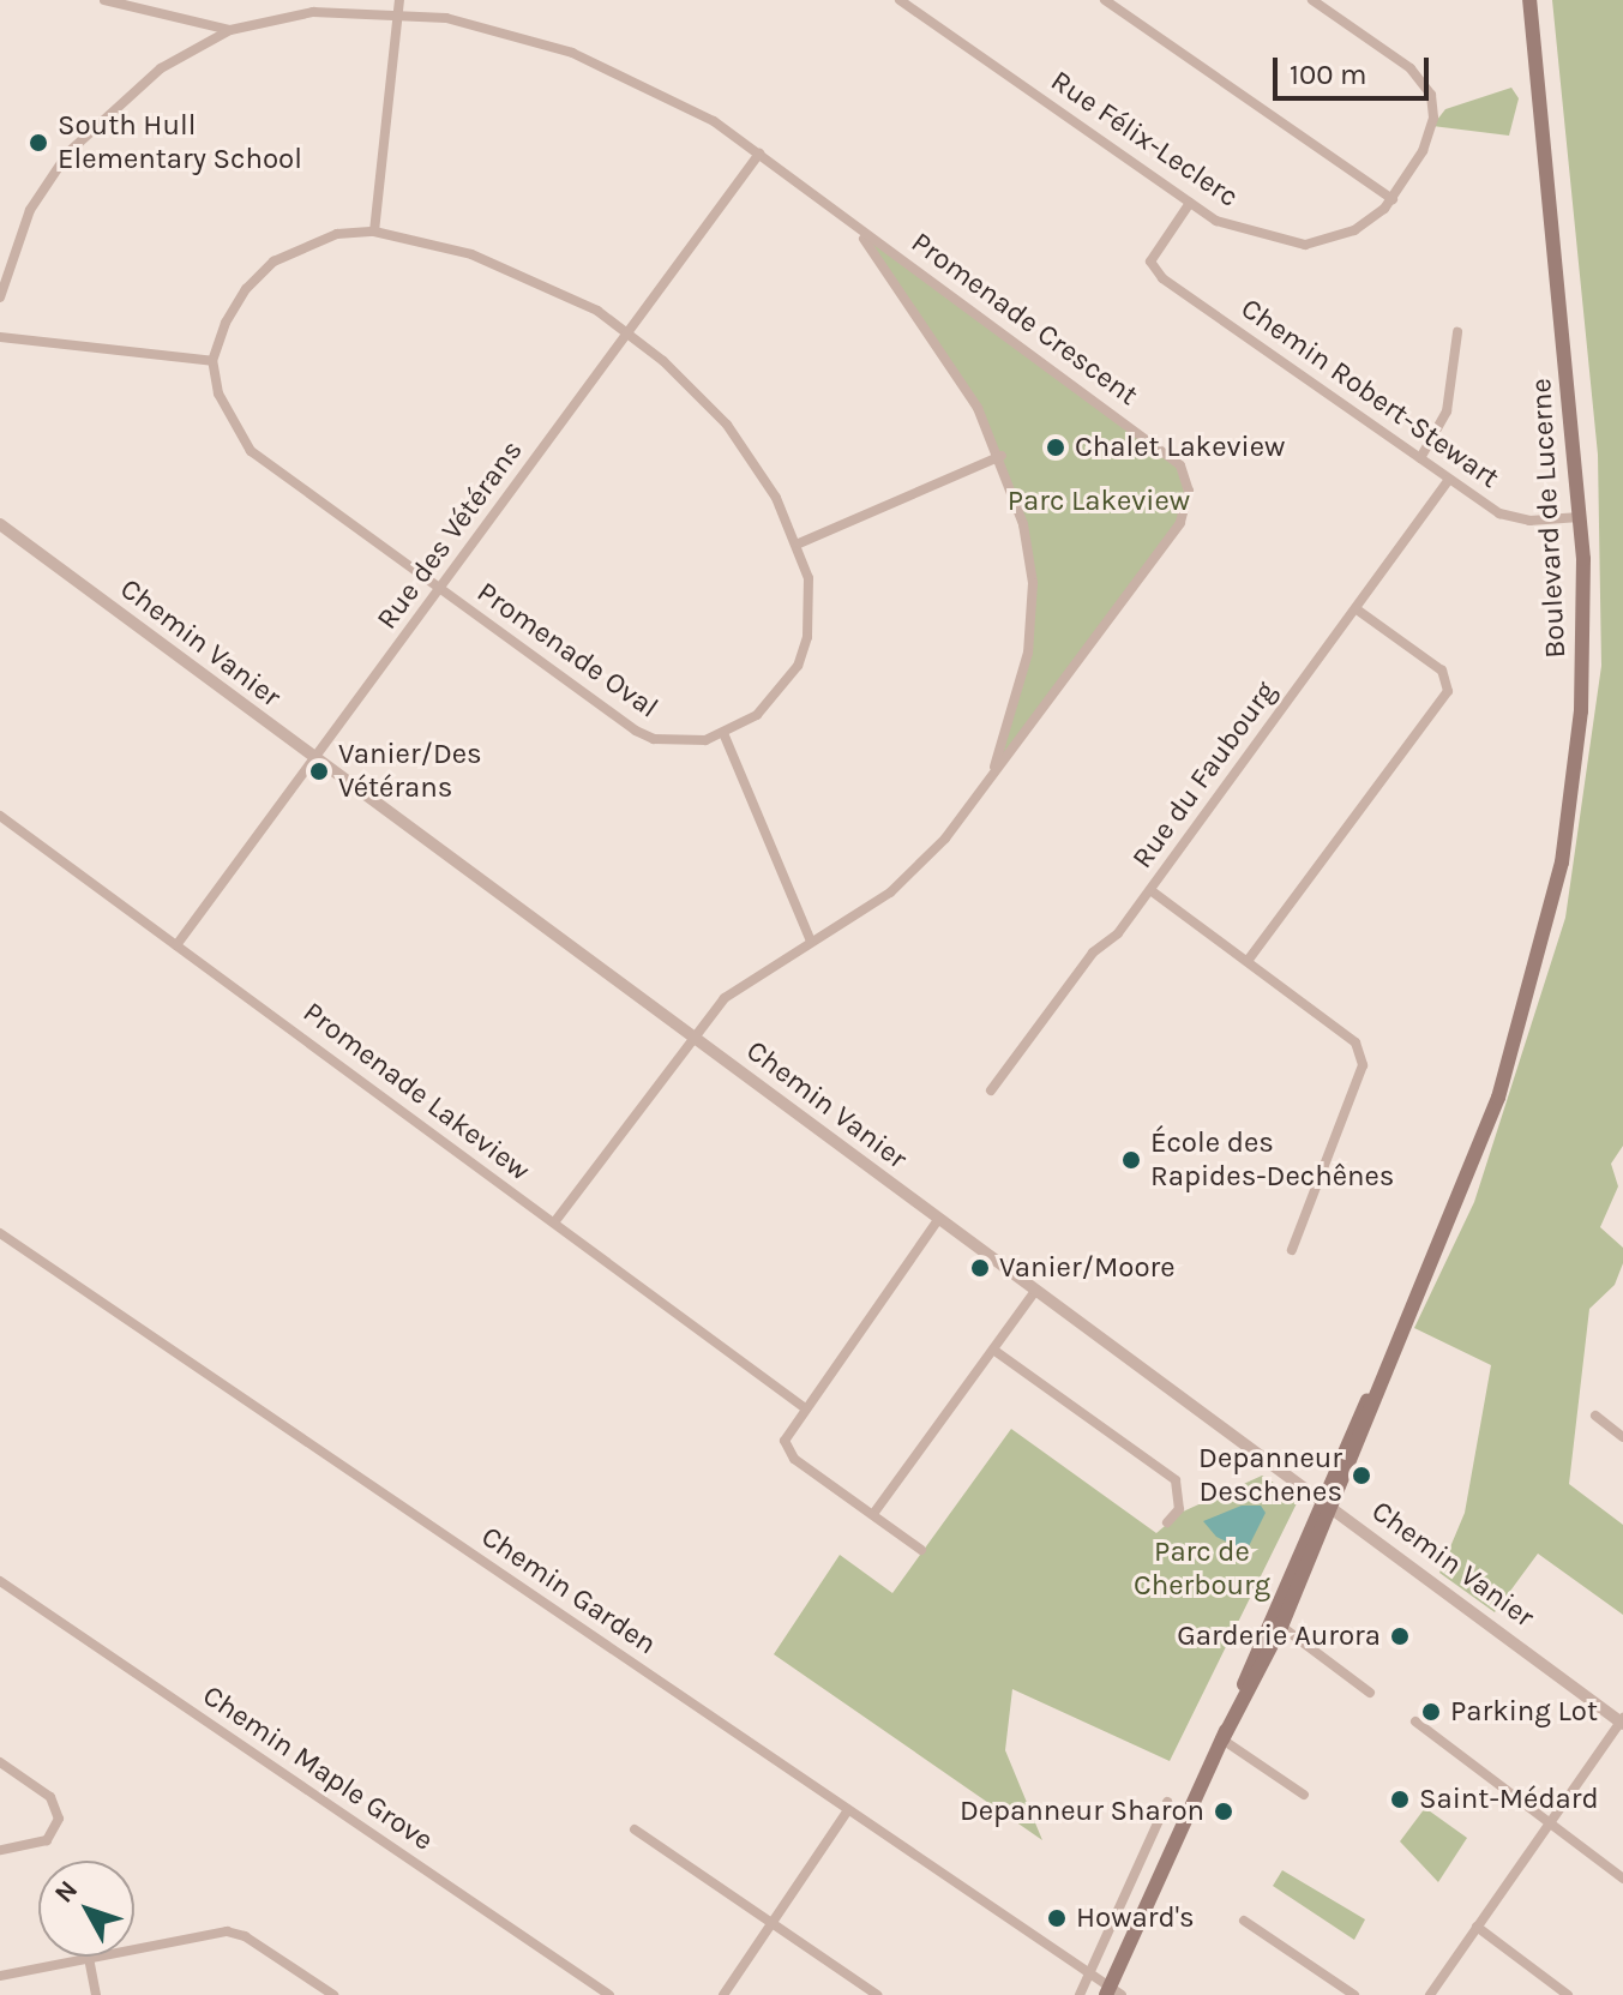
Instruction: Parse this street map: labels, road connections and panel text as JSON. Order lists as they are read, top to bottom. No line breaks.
{"streets":{"main road":["Boulevard de Lucerne"],"street":["Rue Félix-Leclerc","Promenade Crescent","Chemin Robert-Stewart","Rue des Vétérans","Chemin Vanier","Promenade Oval","Rue du Faubourg","Promenade Lakeview","Chemin Garden","Chemin Maple Grove"]},"crossings":[["Rue Félix-Leclerc","Chemin Robert-Stewart"],["Promenade Crescent","Rue des Vétérans"],["Promenade Crescent","Chemin Vanier"],["Promenade Crescent","Promenade Lakeview"],["Chemin Robert-Stewart","Boulevard de Lucerne"],["Chemin Robert-Stewart","Rue du Faubourg"],["Boulevard de Lucerne","Chemin Vanier"],["Boulevard de Lucerne","Chemin Garden"],["Rue des Vétérans","Chemin Vanier"],["Rue des Vétérans","Promenade Oval"],["Rue des Vétérans","Promenade Lakeview"]],"parks":["Parc Lakeview","Parc de Cherbourg"],"places":["South Hull Elementary School","Chalet Lakeview","Vanier/Des Vétérans","École des Rapides-Dechênes","Vanier/Moore","Depanneur Deschenes","Garderie Aurora","Parking Lot","Saint-Médard","Depanneur Sharon","Howard's"],"scale_bar":"100 m","north":"top left"}
